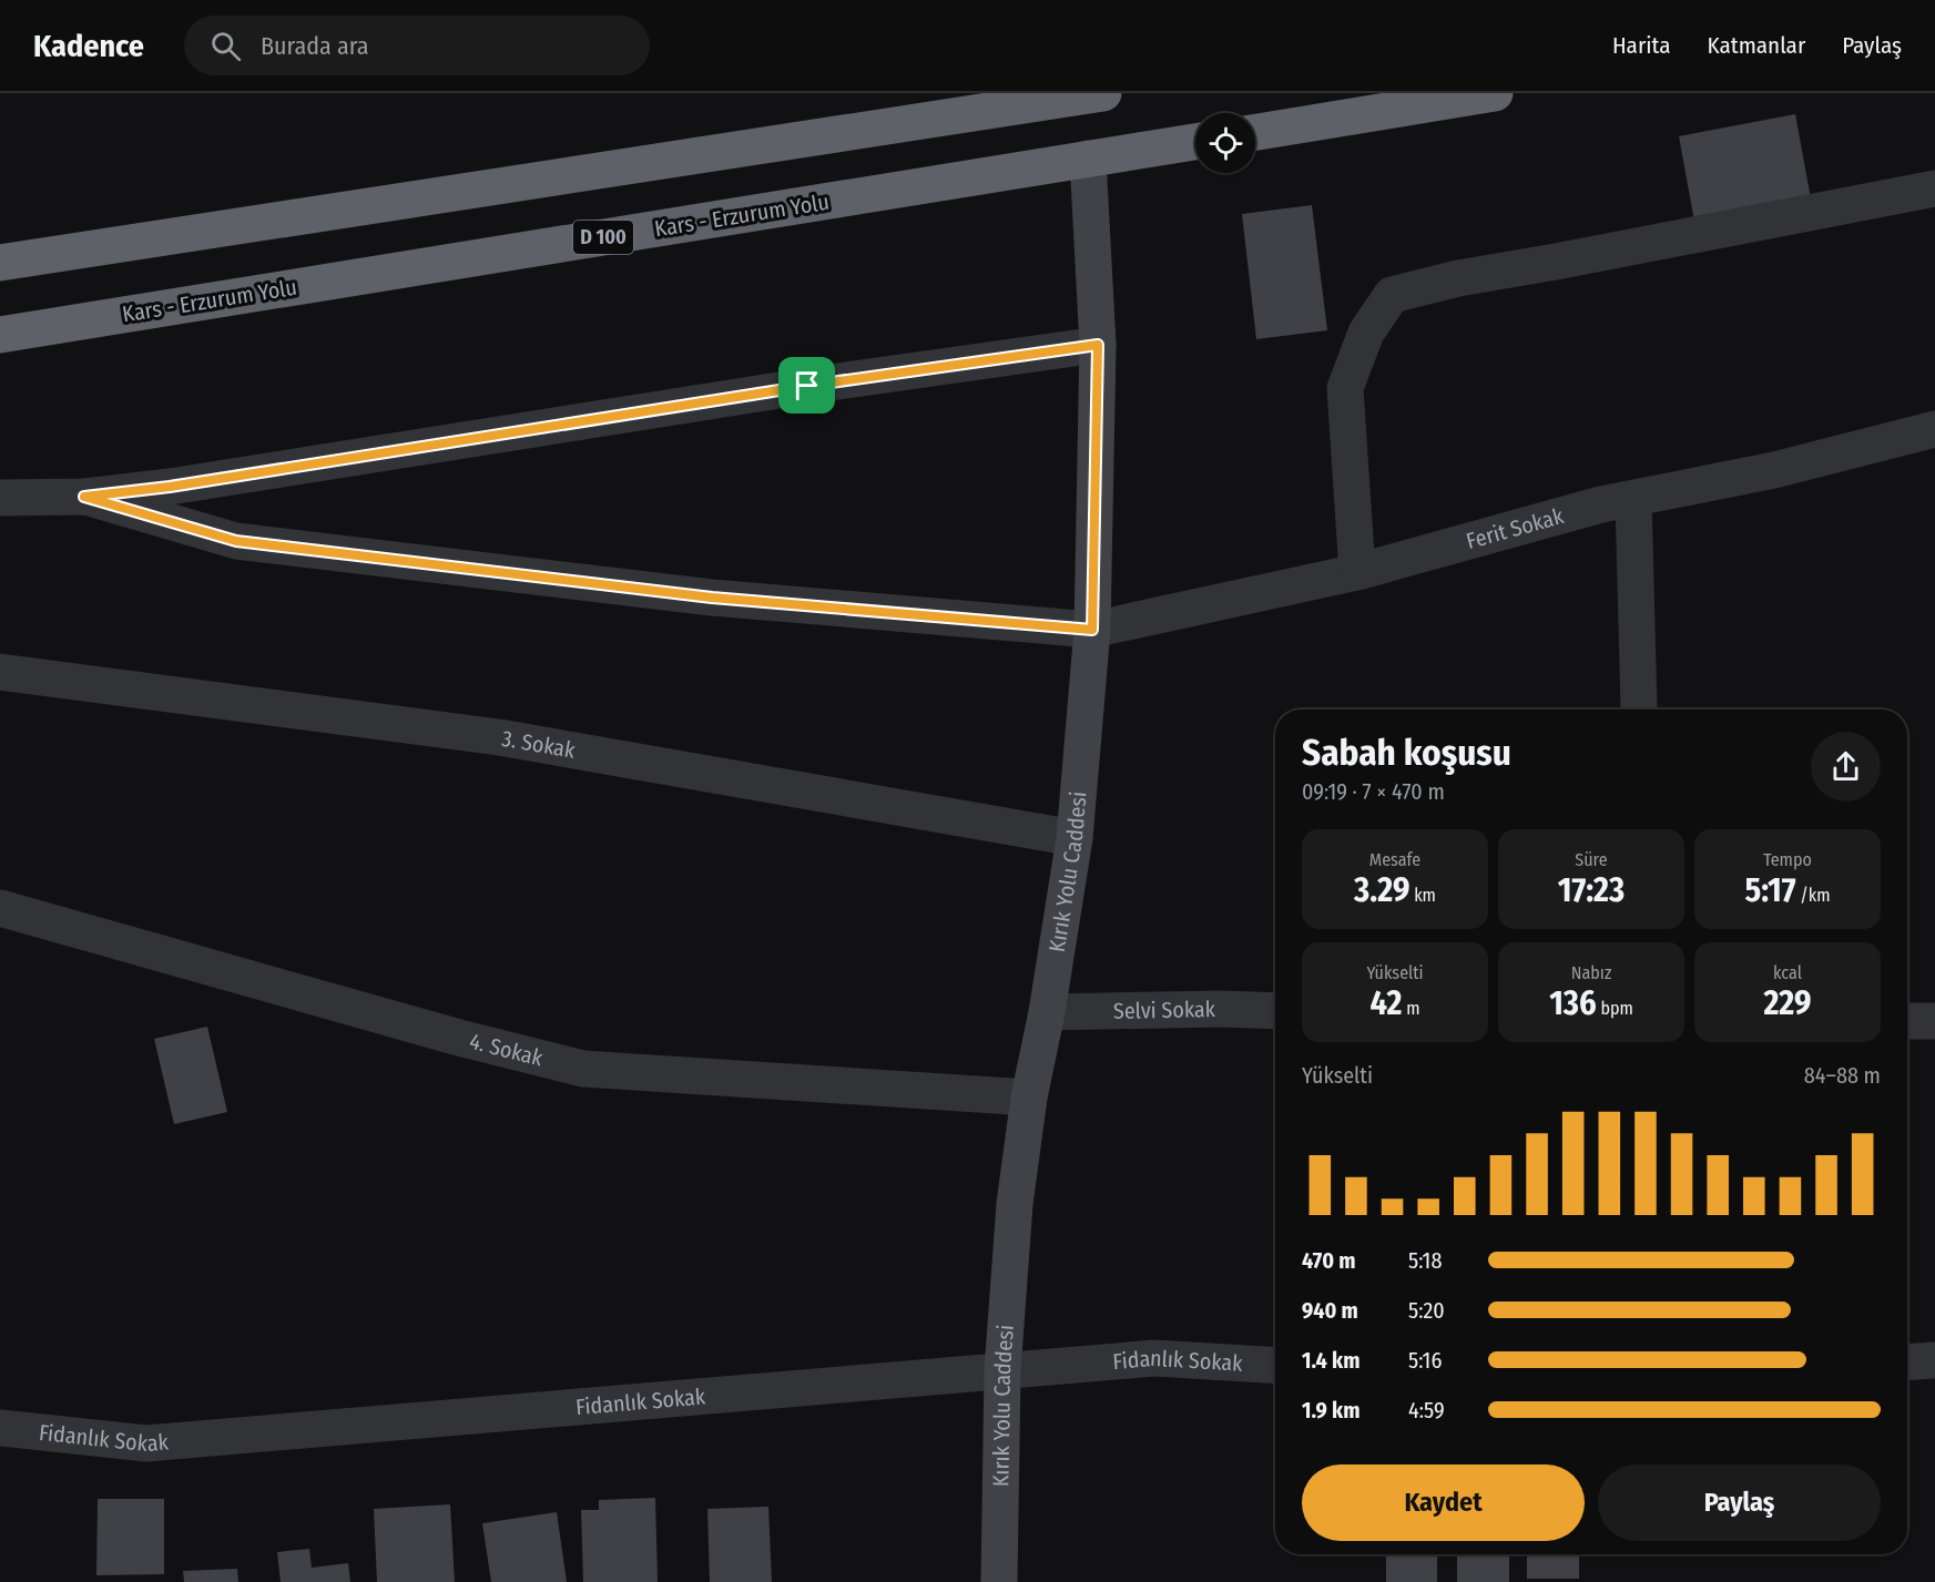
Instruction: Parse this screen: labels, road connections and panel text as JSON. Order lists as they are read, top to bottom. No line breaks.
{"streets":{"highway":["Kars - Erzurum Yolu","D 100"],"street":["Ferit Sokak","3. Sokak","Kırık Yolu Caddesi","Selvi Sokak","4. Sokak","Fidanlık Sokak"]},"crossings":[["Kars - Erzurum Yolu","Kırık Yolu Caddesi"],["Ferit Sokak","Kırık Yolu Caddesi"],["3. Sokak","Kırık Yolu Caddesi"],["Kırık Yolu Caddesi","Selvi Sokak"],["Kırık Yolu Caddesi","4. Sokak"],["Kırık Yolu Caddesi","Fidanlık Sokak"]],"page":{"header":"Kadence","search":"Burada ara","nav":["Harita","Katmanlar","Paylaş"],"heading":["Sabah koşusu","09:19 · 7 × 470 m"],"stats":[["Mesafe","3.29 km"],["Süre","17:23"],["Tempo","5:17 /km"],["Yükselti","42 m"],["Nabız","136 bpm"],["kcal","229"]],"chart":["Yükselti","84–88 m"],"list":[{"name":"470 m","note":"5:18"},{"name":"940 m","note":"5:20"},{"name":"1.4 km","note":"5:16"},{"name":"1.9 km","note":"4:59"}],"buttons":["Kaydet","Paylaş"]}}
